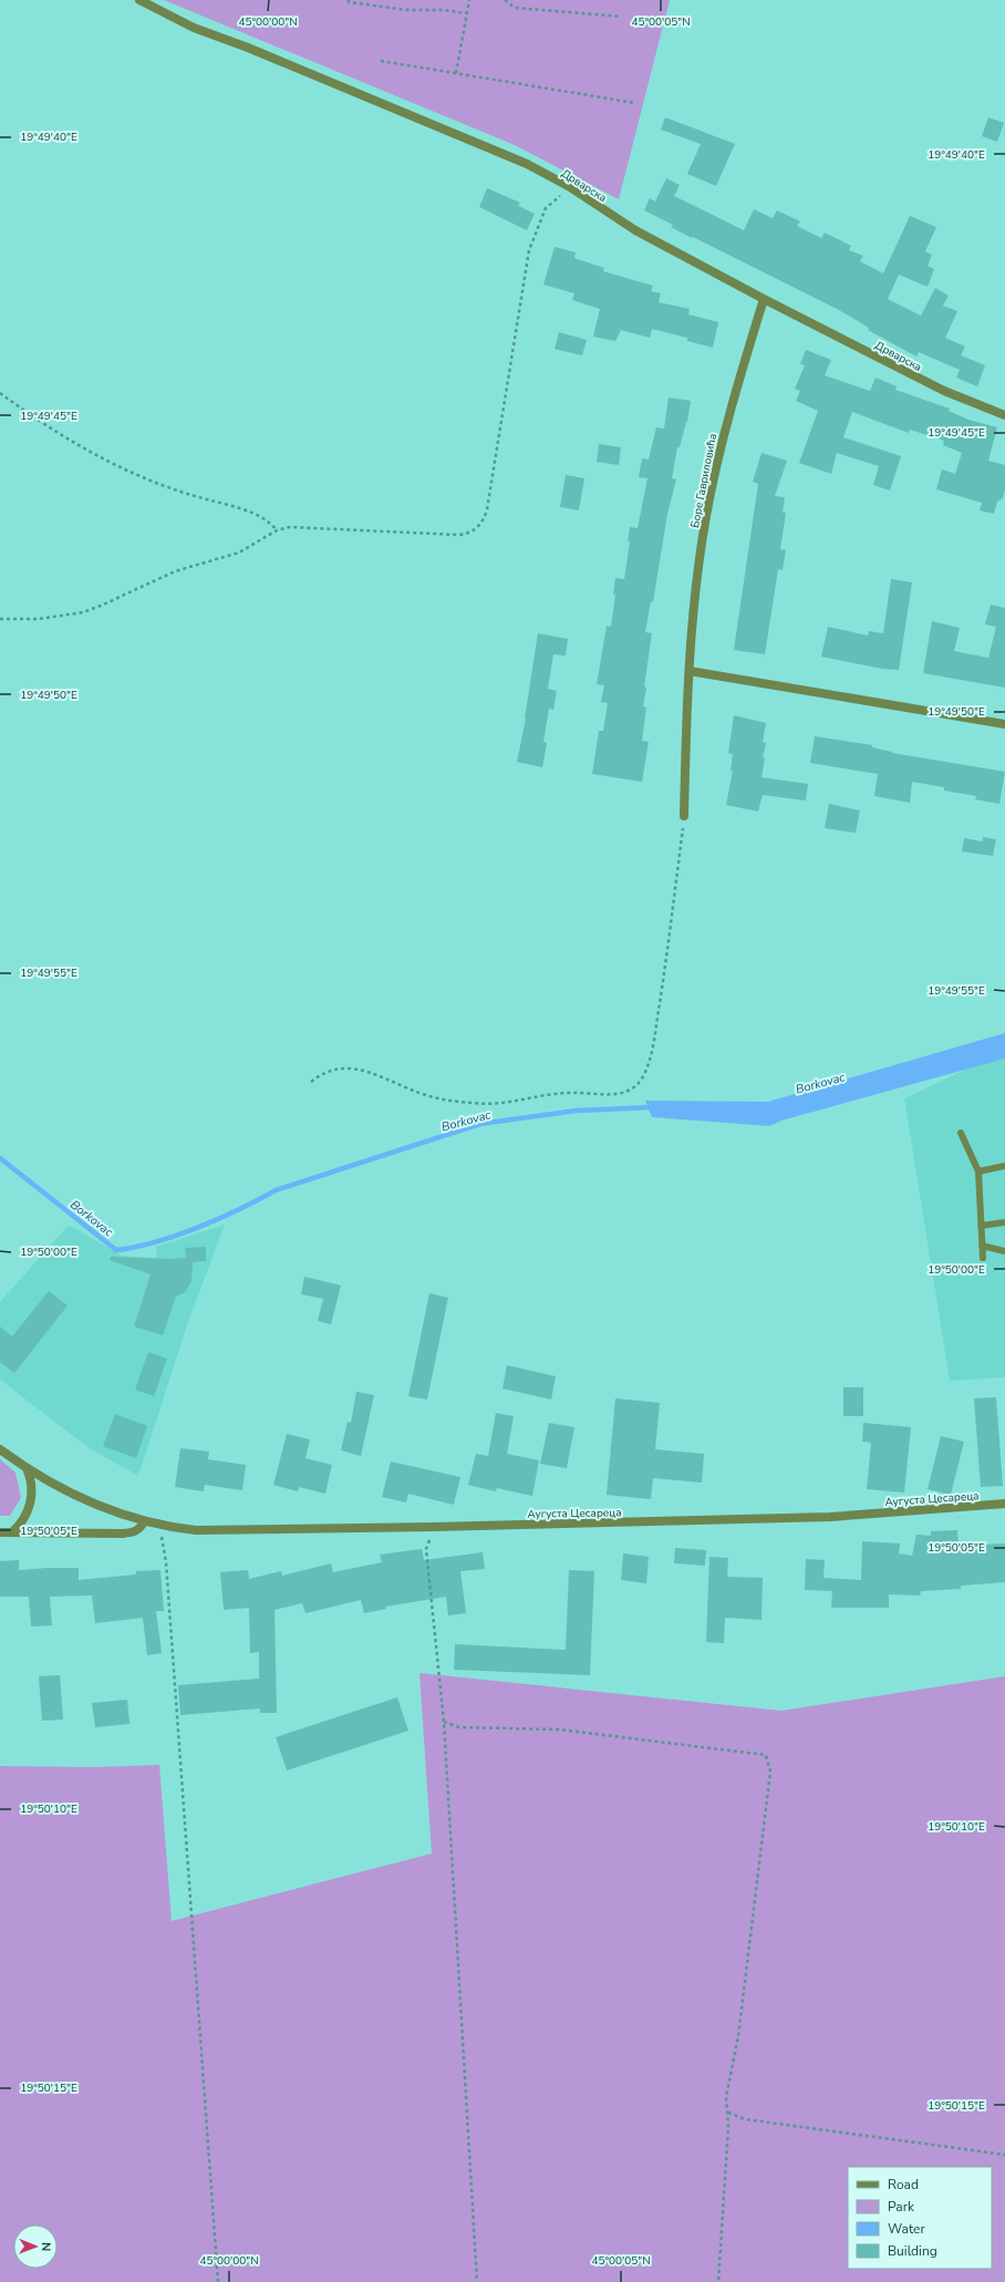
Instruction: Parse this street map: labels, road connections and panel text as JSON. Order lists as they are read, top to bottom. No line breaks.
{"streets":{"street":["Дрварска","Боре Гавриловића","Аугуста Цесареца"]},"crossings":[["Дрварска","Боре Гавриловића"]],"water":["Borkovac"],"legend":["Road","Park","Water","Building"],"north":"right","coordinates":["45°00'00\"N","45°00'05\"N","19°49'40\"E","19°49'45\"E","19°49'50\"E","19°49'55\"E","19°50'00\"E","19°50'05\"E","19°50'10\"E","19°50'15\"E"]}
